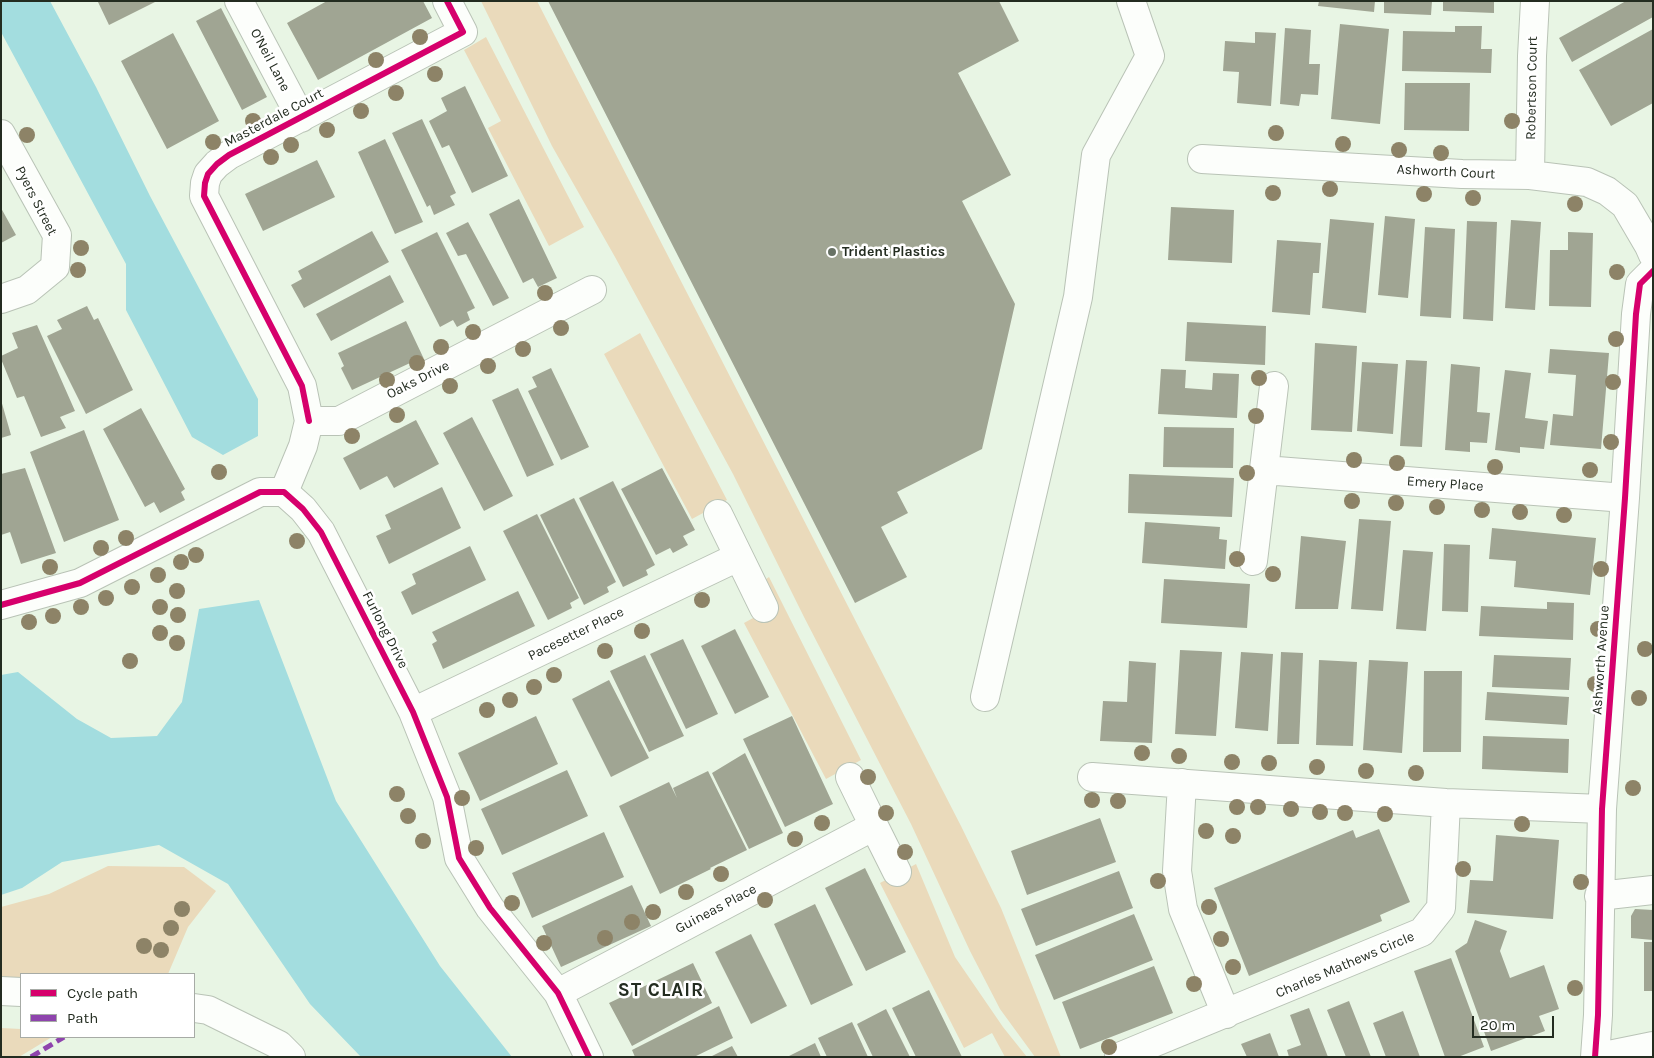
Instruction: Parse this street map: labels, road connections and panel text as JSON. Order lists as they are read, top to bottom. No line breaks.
{"streets":{"street":["O'Neil Lane","Robertson Court","Masterdale Court","Ashworth Court","Pyers Street","Oaks Drive","Emery Place","Furlong Drive","Pacesetter Place","Ashworth Avenue","Guineas Place","Charles Mathews Circle"]},"crossings":[["O'Neil Lane","Masterdale Court"],["Robertson Court","Ashworth Court"],["Masterdale Court","Oaks Drive"],["Emery Place","Ashworth Avenue"],["Furlong Drive","Pacesetter Place"],["Furlong Drive","Guineas Place"]],"districts":["ST CLAIR"],"places":["Trident Plastics"],"legend":["Cycle path","Path"],"scale_bar":"20 m"}
